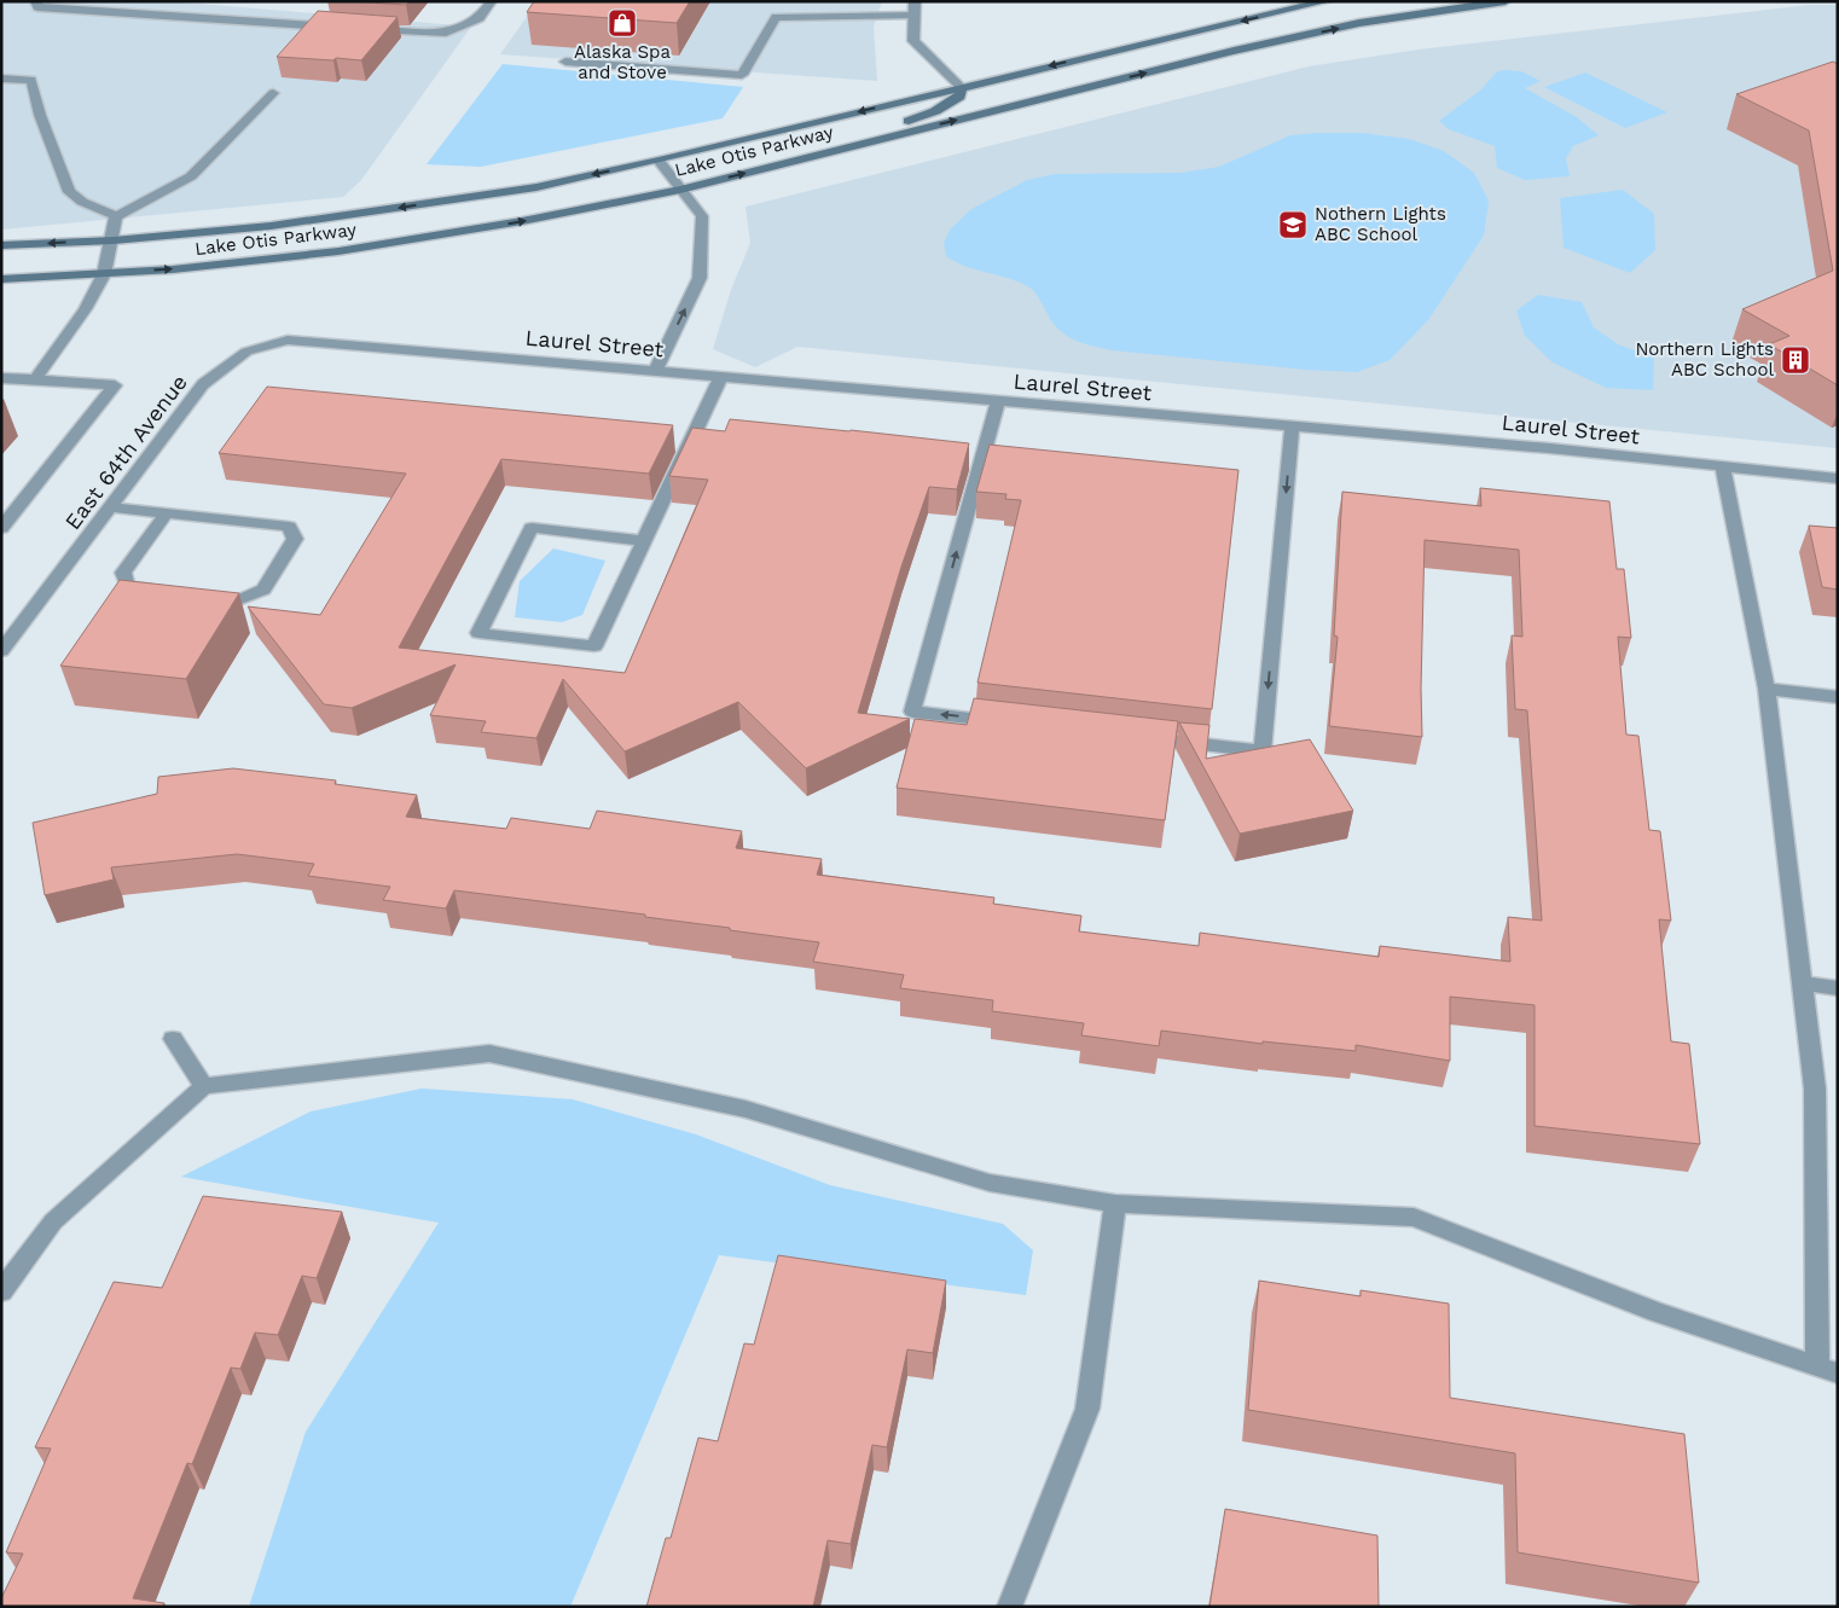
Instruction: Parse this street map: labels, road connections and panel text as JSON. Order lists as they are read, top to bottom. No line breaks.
{"streets":{"main road":["Lake Otis Parkway"],"street":["Laurel Street","East 64th Avenue"]},"crossings":[["Laurel Street","East 64th Avenue"]],"places":{"shop":["Alaska Spa and Stove"],"school or university":["Nothern Lights ABC School"],"building":["Northern Lights ABC School"]}}
